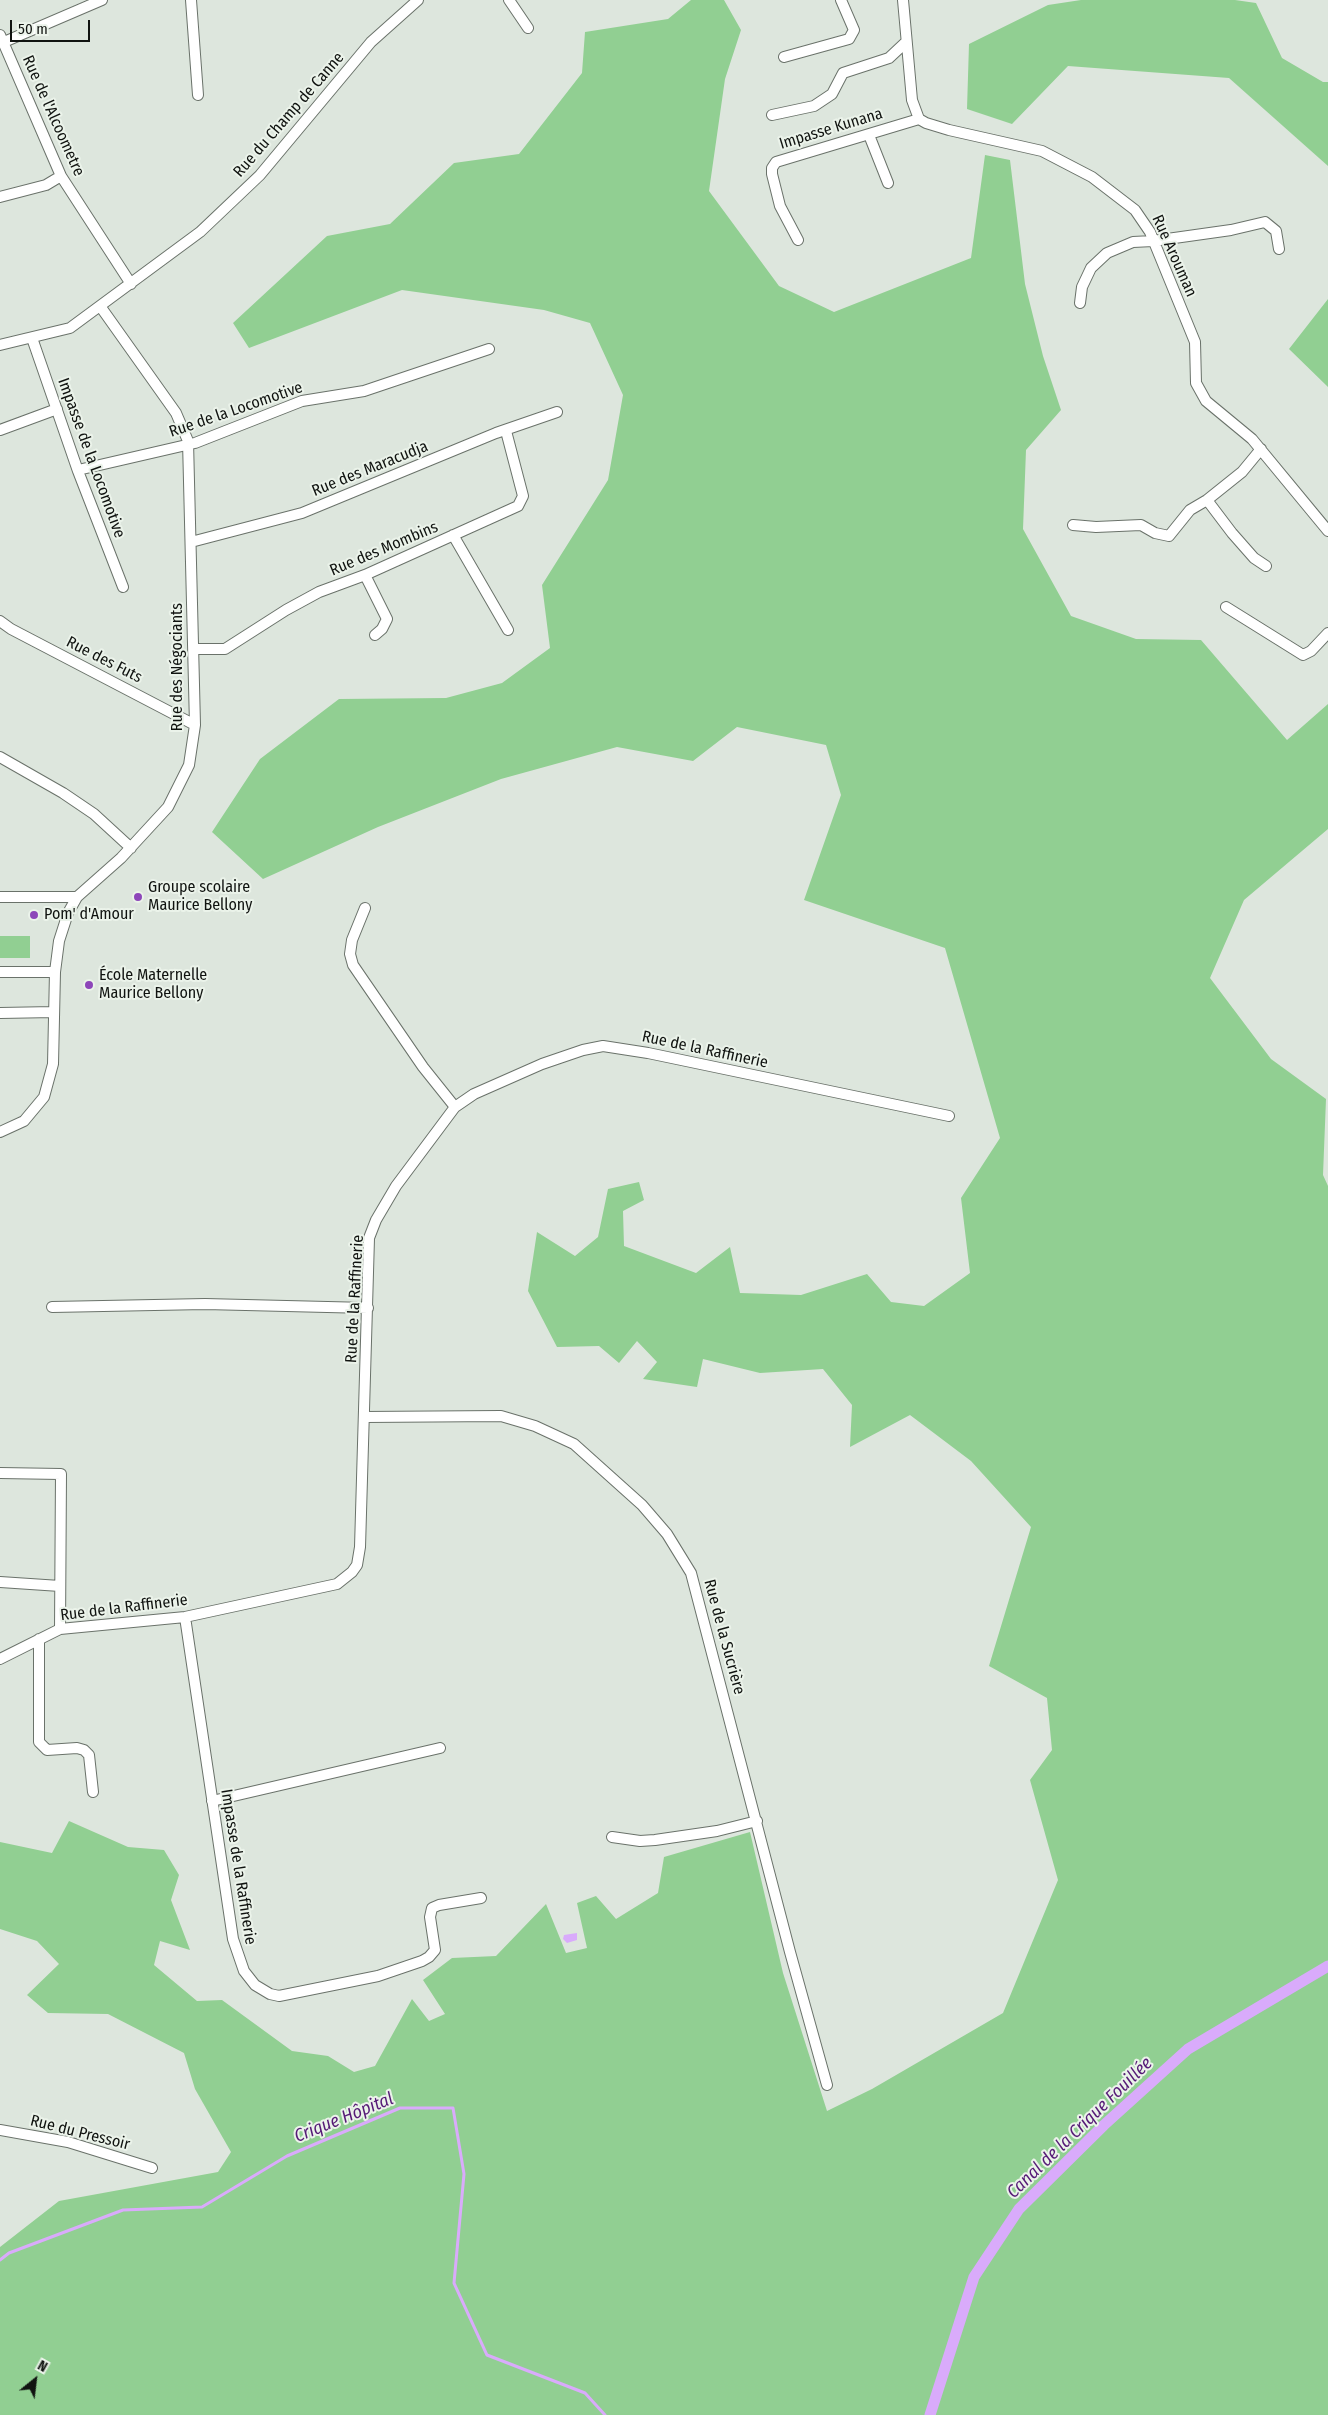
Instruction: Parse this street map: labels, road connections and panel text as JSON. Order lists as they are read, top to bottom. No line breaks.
{"streets":{"street":["Rue du Champ de Canne","Rue de l'Alcoometre","Impasse Kunana","Rue Arouman","Rue de la Locomotive","Impasse de la Locomotive","Rue des Maracudja","Rue des Mombins","Rue des Futs","Rue des Négociants","Rue de la Raffinerie","Rue de la Sucrière","Impasse de la Raffinerie","Rue du Pressoir"]},"crossings":[["Rue du Champ de Canne","Rue de l'Alcoometre"],["Rue du Champ de Canne","Impasse de la Locomotive"],["Rue du Champ de Canne","Rue des Négociants"],["Impasse Kunana","Rue Arouman"],["Rue de la Locomotive","Impasse de la Locomotive"],["Rue de la Locomotive","Rue des Négociants"],["Rue des Maracudja","Rue des Mombins"],["Rue des Maracudja","Rue des Négociants"],["Rue des Mombins","Rue des Négociants"],["Rue des Futs","Rue des Négociants"],["Rue de la Raffinerie","Rue de la Sucrière"],["Rue de la Raffinerie","Impasse de la Raffinerie"]],"water":["Crique Hôpital","Canal de la Crique Fouillée"],"places":["Groupe scolaire Maurice Bellony","Pom' d'Amour","École Maternelle Maurice Bellony"],"scale_bar":"50 m","north":"top right"}
